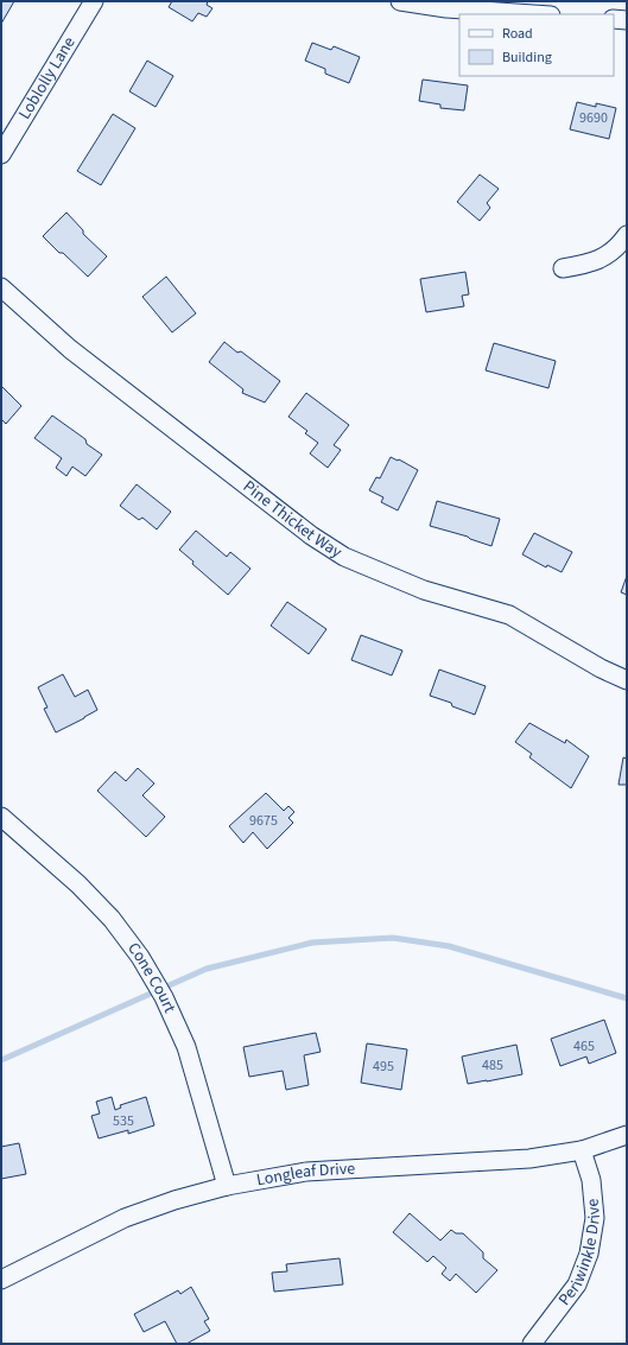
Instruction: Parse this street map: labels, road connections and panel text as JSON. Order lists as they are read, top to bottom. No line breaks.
{"streets":{"street":["Loblolly Lane","Pine Thicket Way","Cone Court","Longleaf Drive","Periwinkle Drive"]},"crossings":[["Cone Court","Longleaf Drive"],["Longleaf Drive","Periwinkle Drive"]],"house_numbers":["9690","9675","465","485","495","535"],"legend":["Road","Building"]}
